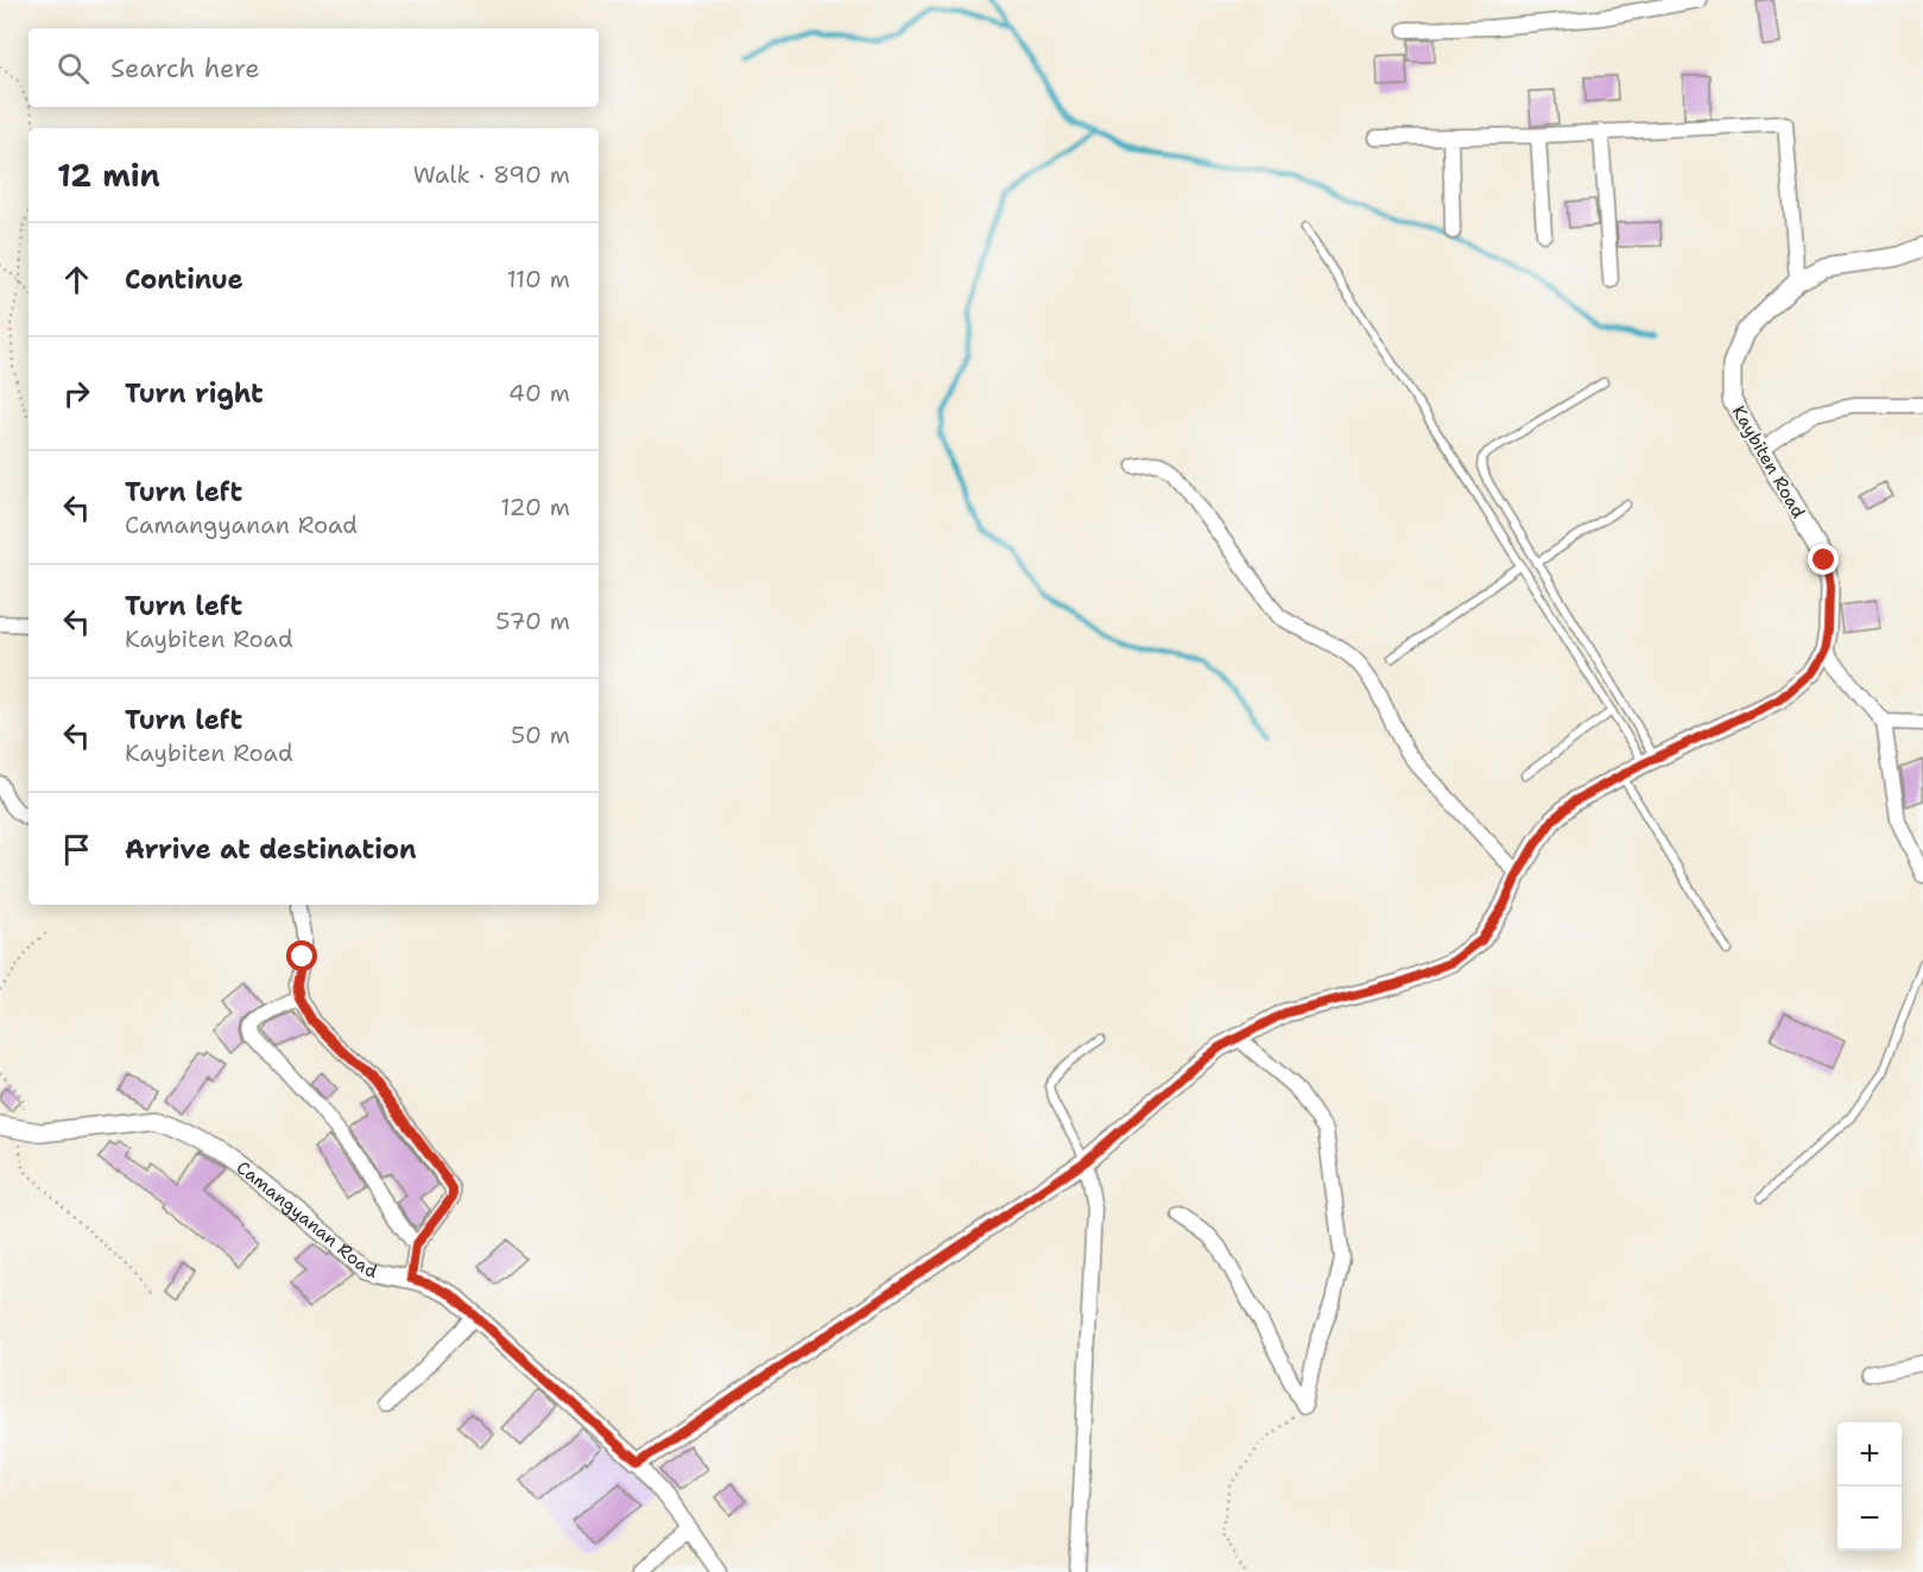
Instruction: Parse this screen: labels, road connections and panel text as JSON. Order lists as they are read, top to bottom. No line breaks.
{"streets":{"street":["Kaybiten Road","Camangyanan Road"]},"page":{"search":"Search here","heading":["12 min","Walk · 890 m"],"list":[["Continue","110 m"],["Turn right","40 m"],["Turn left","Camangyanan Road","120 m"],["Turn left","Kaybiten Road","570 m"],["Turn left","Kaybiten Road","50 m"],"Arrive at destination"],"map_buttons":["+","−"]}}
